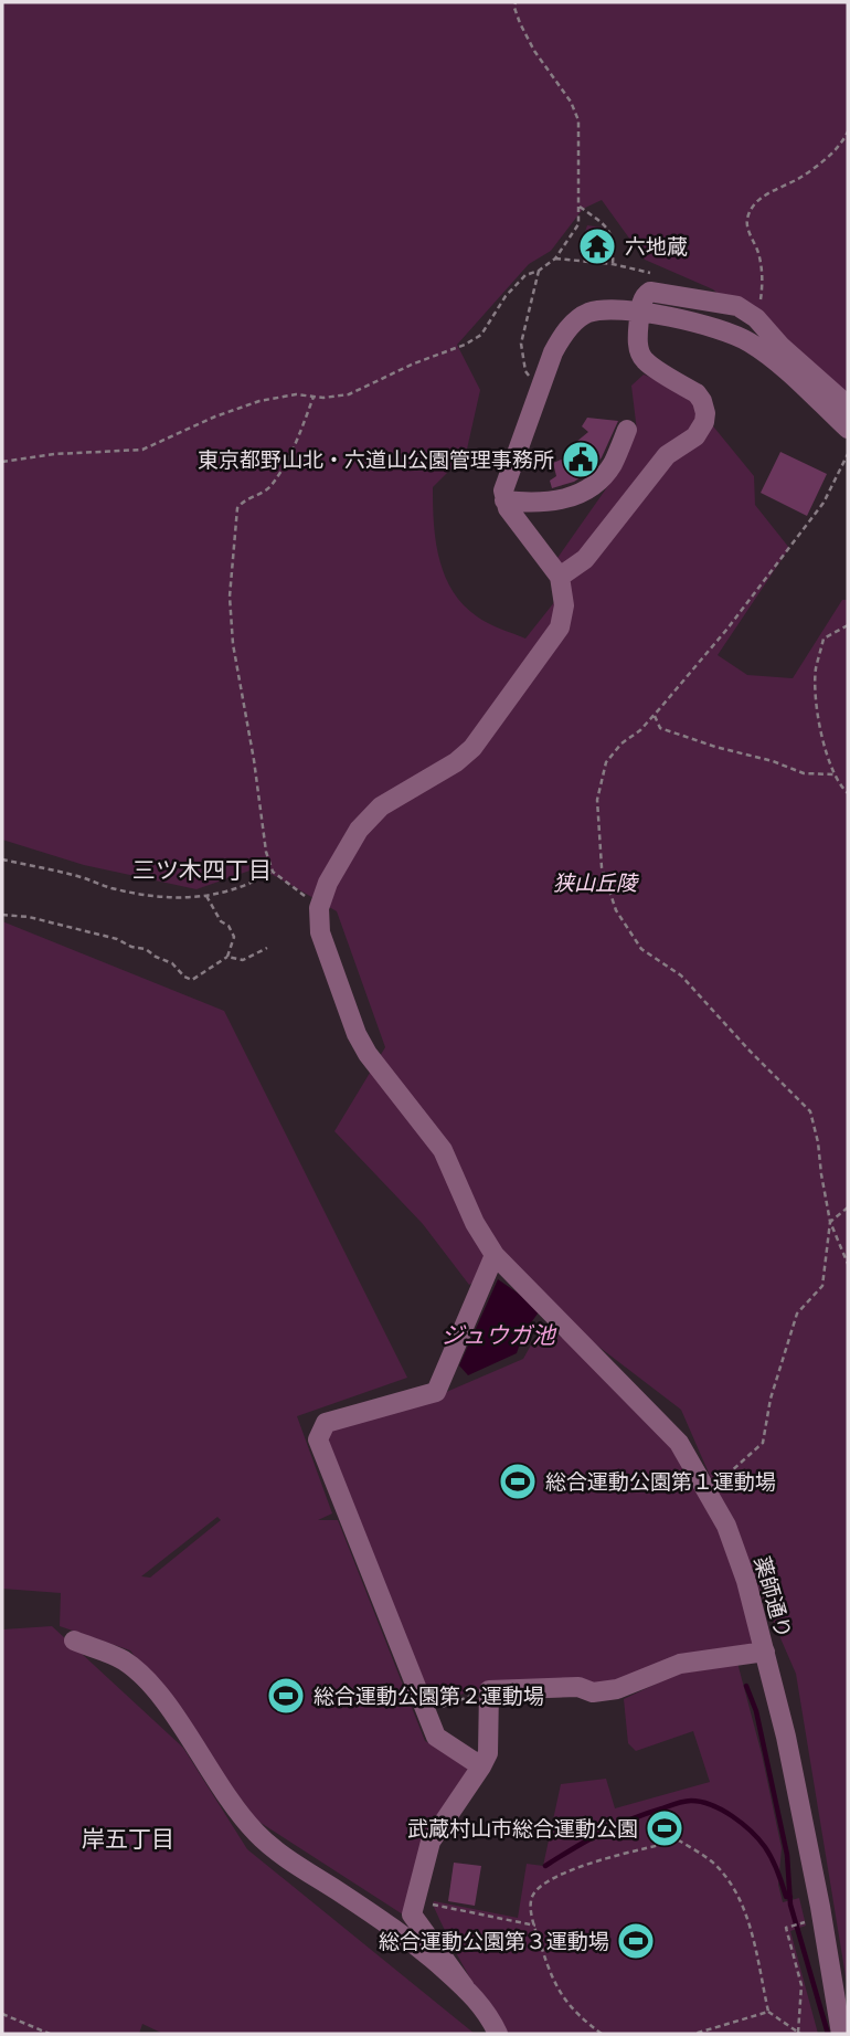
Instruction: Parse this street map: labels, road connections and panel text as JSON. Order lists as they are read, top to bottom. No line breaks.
{"streets":{"street":["薬師通り"]},"districts":["三ツ木四丁目","岸五丁目"],"water":["ジュウガ池"],"parks":["狭山丘陵"],"places":{"temple":["六地蔵"],"public building":["東京都野山北・六道山公園管理事務所"],"sports":["総合運動公園第１運動場","総合運動公園第２運動場","武蔵村山市総合運動公園","総合運動公園第３運動場"]}}
